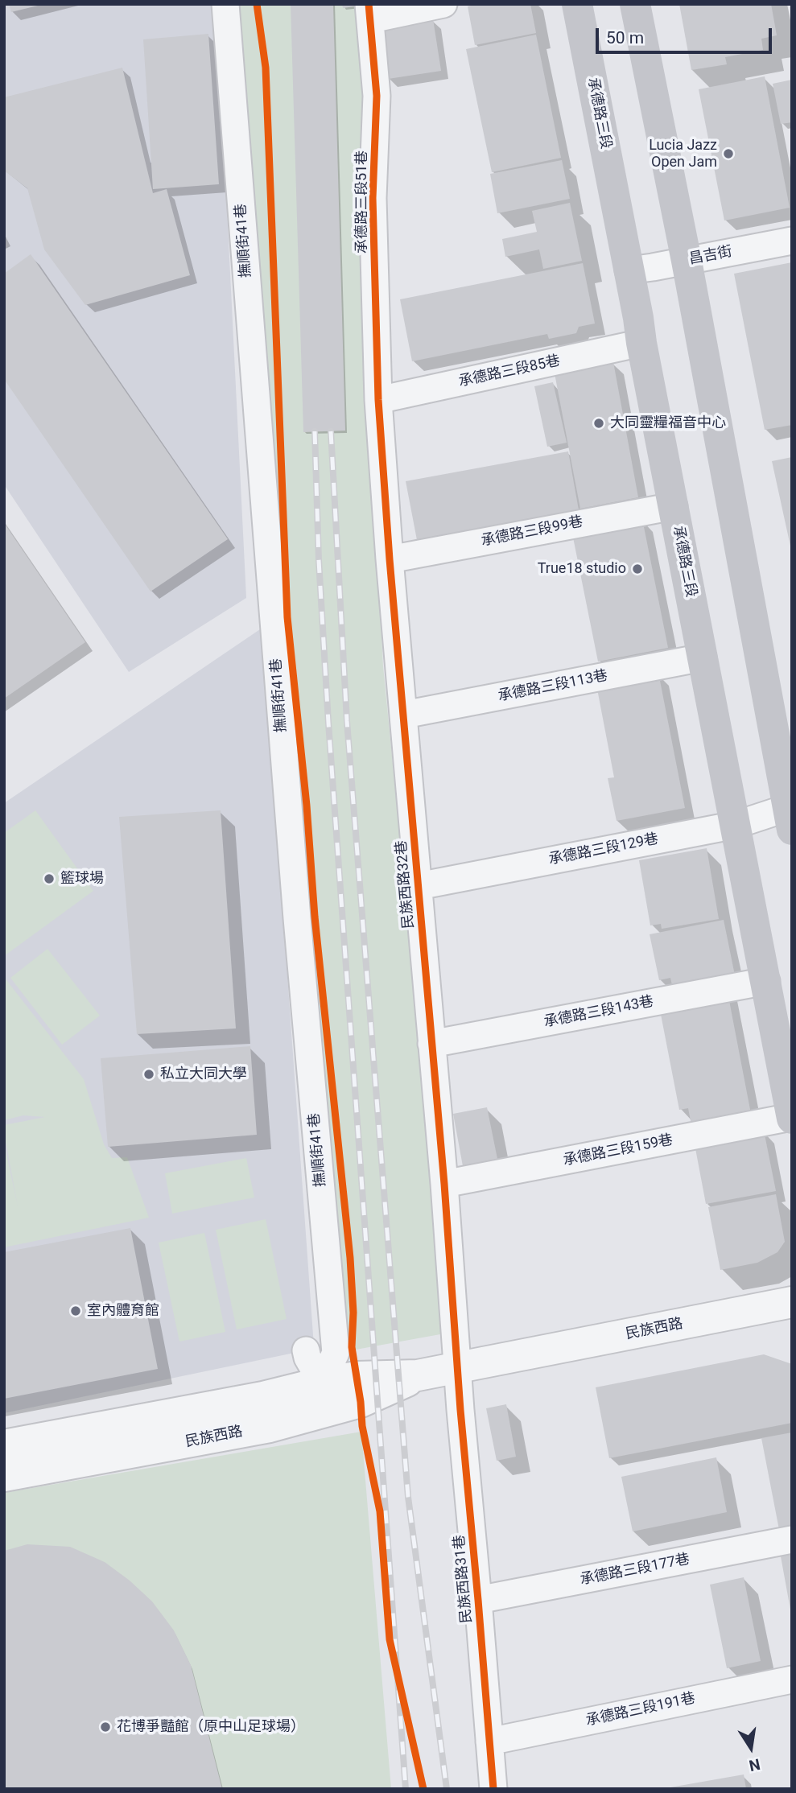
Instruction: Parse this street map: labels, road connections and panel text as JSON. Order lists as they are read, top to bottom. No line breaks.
{"streets":{"main road":["承德路三段"],"street":["承德路三段51巷","撫順街41巷","昌吉街","承德路三段85巷","承德路三段99巷","承德路三段113巷","承德路三段129巷","民族西路32巷","承德路三段143巷","承德路三段159巷","民族西路","承德路三段177巷","民族西路31巷","承德路三段191巷"]},"crossings":[["承德路三段","昌吉街"],["承德路三段","承德路三段85巷"],["承德路三段","承德路三段99巷"],["承德路三段","承德路三段113巷"],["承德路三段","承德路三段129巷"],["承德路三段","承德路三段143巷"],["承德路三段","承德路三段159巷"],["承德路三段51巷","承德路三段85巷"],["承德路三段51巷","民族西路32巷"],["撫順街41巷","民族西路"],["承德路三段85巷","民族西路32巷"],["承德路三段99巷","民族西路32巷"],["承德路三段113巷","民族西路32巷"],["承德路三段129巷","民族西路32巷"],["民族西路32巷","承德路三段143巷"],["民族西路32巷","承德路三段159巷"],["民族西路32巷","民族西路"],["民族西路32巷","民族西路31巷"],["民族西路","民族西路31巷"],["承德路三段177巷","民族西路31巷"],["民族西路31巷","承德路三段191巷"]],"places":["Lucia Jazz Open Jam","大同靈糧福音中心","True18 studio","籃球場","私立大同大學","室內體育館","花博爭豔館（原中山足球場）"],"scale_bar":"50 m","north":"bottom"}
